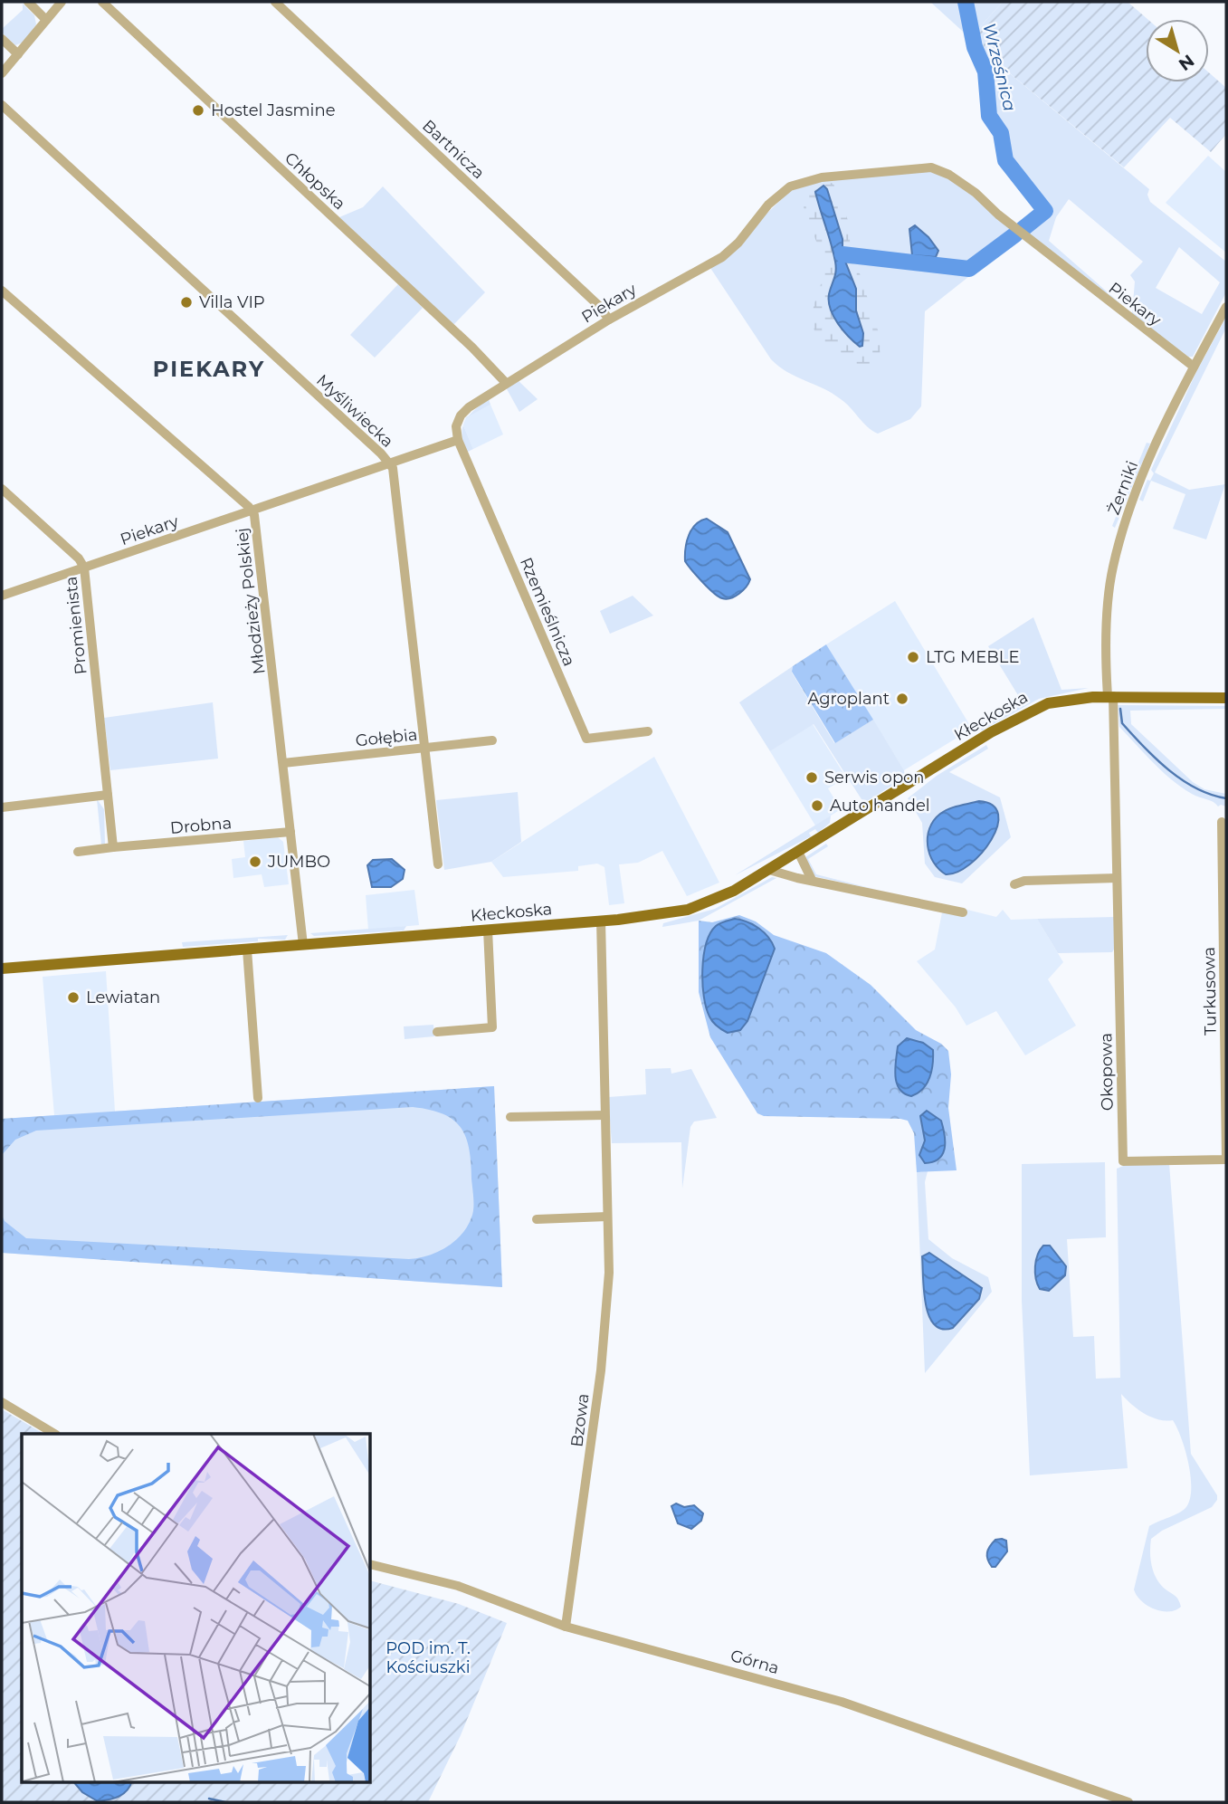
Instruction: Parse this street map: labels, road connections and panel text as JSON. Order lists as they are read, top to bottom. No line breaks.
{"streets":{"main road":["Kłeckoska"],"street":["Bartnicza","Chłopska","Piekary","Myśliwiecka","Żerniki","Młodzieży Polskiej","Rzemieślnicza","Promienista","Gołębia","Drobna","Turkusowa","Okopowa","Bzowa","Górna"]},"crossings":[["Bartnicza","Piekary"],["Chłopska","Piekary"],["Piekary","Myśliwiecka"],["Piekary","Żerniki"],["Piekary","Młodzieży Polskiej"],["Piekary","Rzemieślnicza"],["Piekary","Promienista"],["Myśliwiecka","Gołębia"],["Żerniki","Kłeckoska"],["Żerniki","Okopowa"],["Młodzieży Polskiej","Kłeckoska"],["Młodzieży Polskiej","Gołębia"],["Młodzieży Polskiej","Drobna"],["Kłeckoska","Okopowa"],["Kłeckoska","Bzowa"],["Turkusowa","Okopowa"],["Bzowa","Górna"]],"districts":["PIEKARY"],"water":["Wrześnica"],"parks":["POD im. T. Kościuszki"],"places":["Hostel Jasmine","Villa VIP","LTG MEBLE","Agroplant","Serwis opon","Auto handel","JUMBO","Lewiatan"],"north":"bottom right"}
